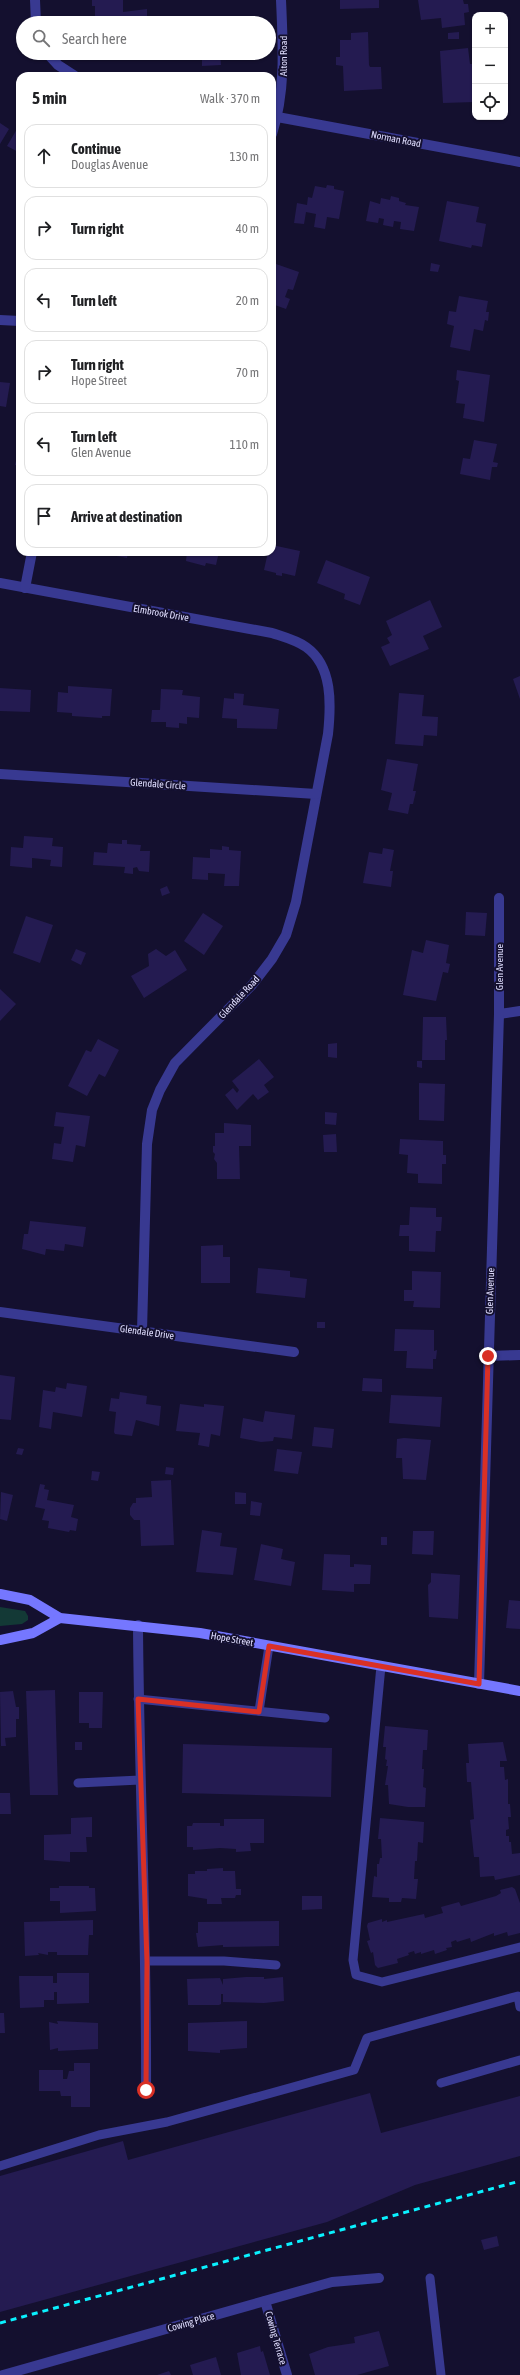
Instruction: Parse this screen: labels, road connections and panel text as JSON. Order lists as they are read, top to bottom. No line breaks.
{"streets":{"main road":["Hope Street"],"street":["Alton Road","Norman Road","Elmbrook Drive","Glendale Circle","Glen Avenue","Glendale Road","Glendale Drive","Cowing Place","Cowing Terrace"]},"crossings":[["Elmbrook Drive","Glendale Road"],["Glendale Circle","Glendale Road"],["Glen Avenue","Hope Street"],["Glendale Road","Glendale Drive"],["Cowing Place","Cowing Terrace"]],"page":{"map_buttons":["+","−"],"search":"Search here","heading":["5 min","Walk · 370 m"],"list":[["Continue","Douglas Avenue","130 m"],["Turn right","40 m"],["Turn left","20 m"],["Turn right","Hope Street","70 m"],["Turn left","Glen Avenue","110 m"],"Arrive at destination"]}}
